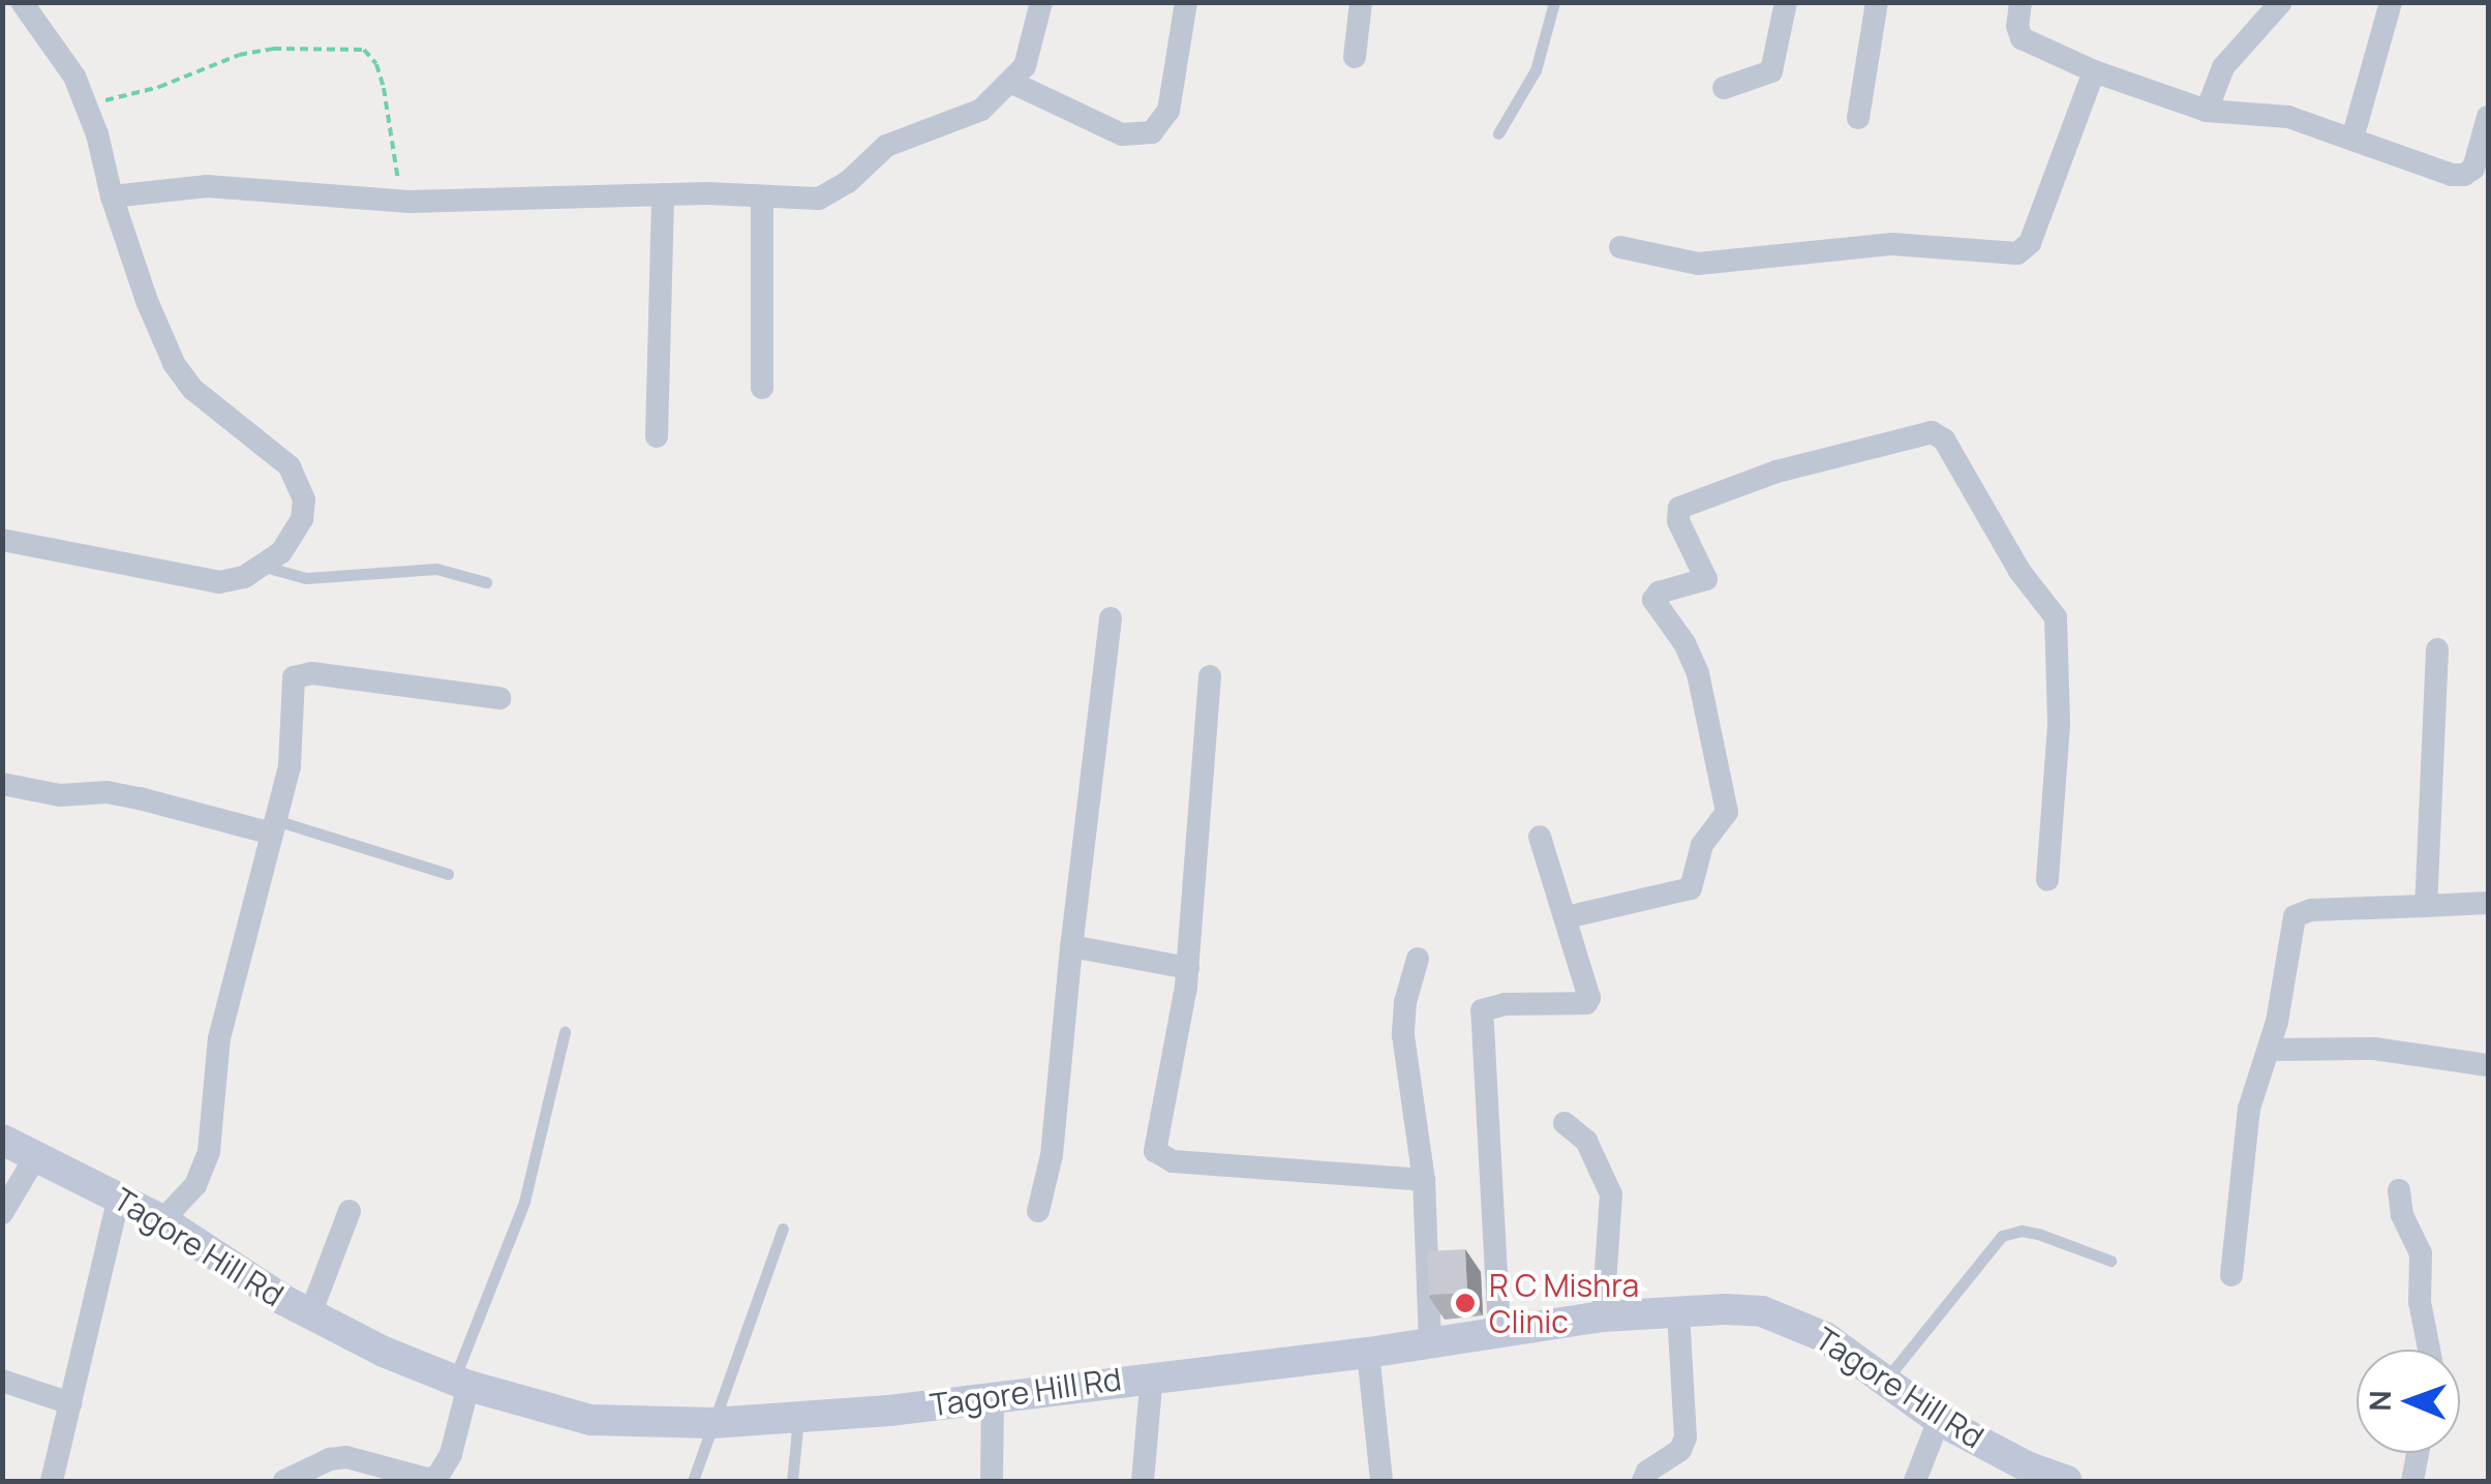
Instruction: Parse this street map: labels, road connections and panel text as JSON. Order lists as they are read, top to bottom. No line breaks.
{"streets":{"main road":["Tagore Hill Rd"]},"places":["R C Mishra Clinic"],"north":"left"}
